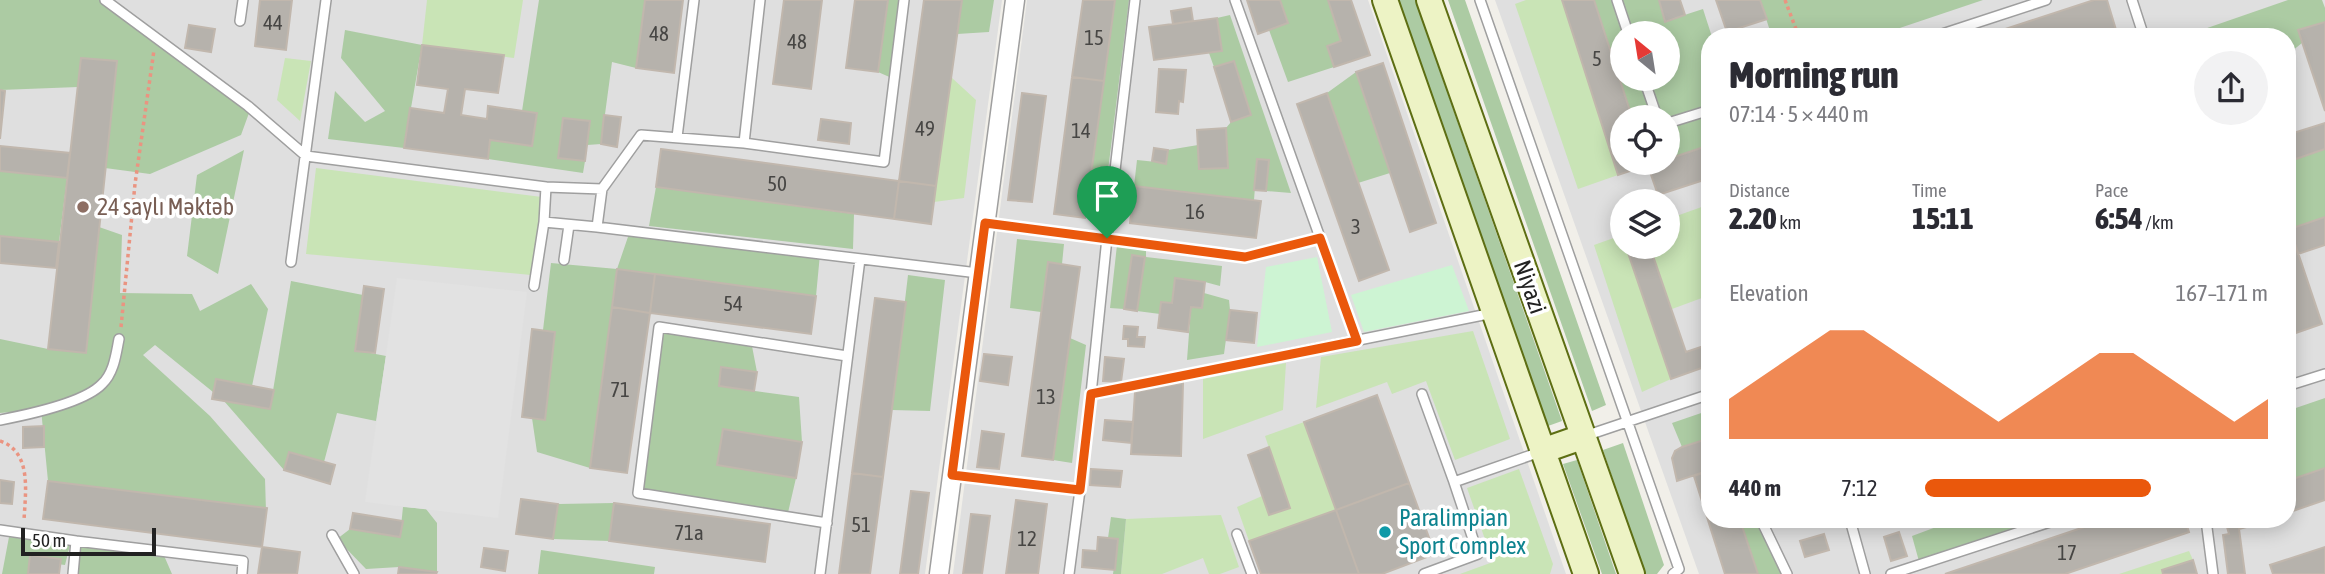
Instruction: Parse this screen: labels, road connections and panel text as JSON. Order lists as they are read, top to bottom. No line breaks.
{"streets":{"main road":["Niyazi"]},"places":["24 saylı Məktəb","Paralimpian Sport Complex"],"house_numbers":["44","48","15","48","5","49","14","50","16","3","54","71","13","51","71a","12","17"],"scale_bar":"50 m","north":"top left","page":{"heading":["Morning run","07:14 · 5 × 440 m"],"stats":[["Distance","2.20 km"],["Time","15:11"],["Pace","6:54 /km"]],"chart":["Elevation","167–171 m"],"list":[{"name":"440 m","note":"7:12"}],"scale":"50 m"}}
